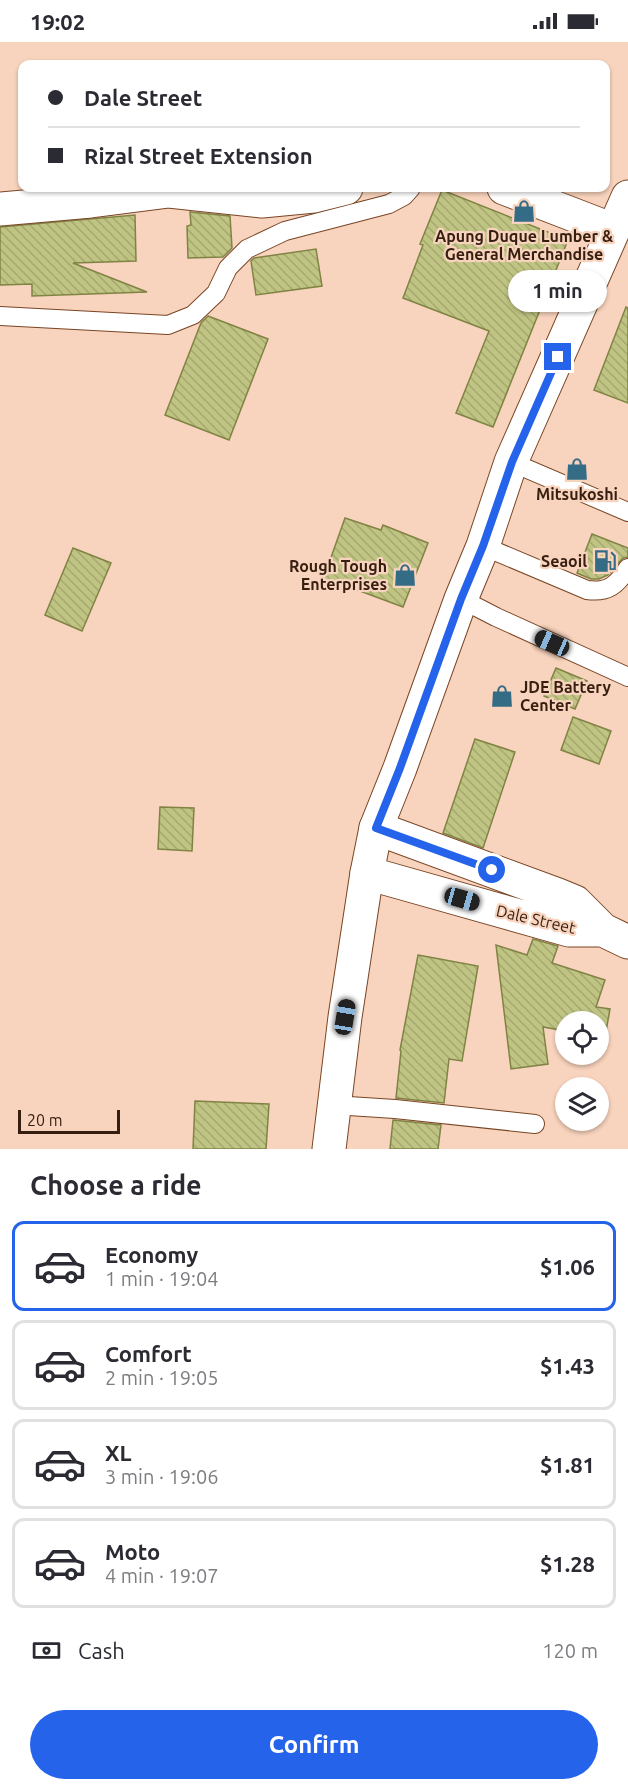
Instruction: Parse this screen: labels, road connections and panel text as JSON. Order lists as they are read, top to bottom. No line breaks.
{"streets":{"main road":["Dale Street"]},"places":{"shop":["Apung Duque Lumber & General Merchandise","Mitsukoshi","Rough Tough Enterprises","JDE Battery Center"],"fuel station":["Seaoil"]},"scale_bar":"20 m","page":{"status":"19:02","banner":["Dale Street","Rizal Street Extension"],"bubble":"1 min","scale":"20 m","heading":"Choose a ride","list":[{"name":"Economy","note":"1 min · 19:04","value":"$1.06"},{"name":"Comfort","note":"2 min · 19:05","value":"$1.43"},{"name":"XL","note":"3 min · 19:06","value":"$1.81"},{"name":"Moto","note":"4 min · 19:07","value":"$1.28"}],"pay":["Cash","120 m"],"buttons":"Confirm"}}
